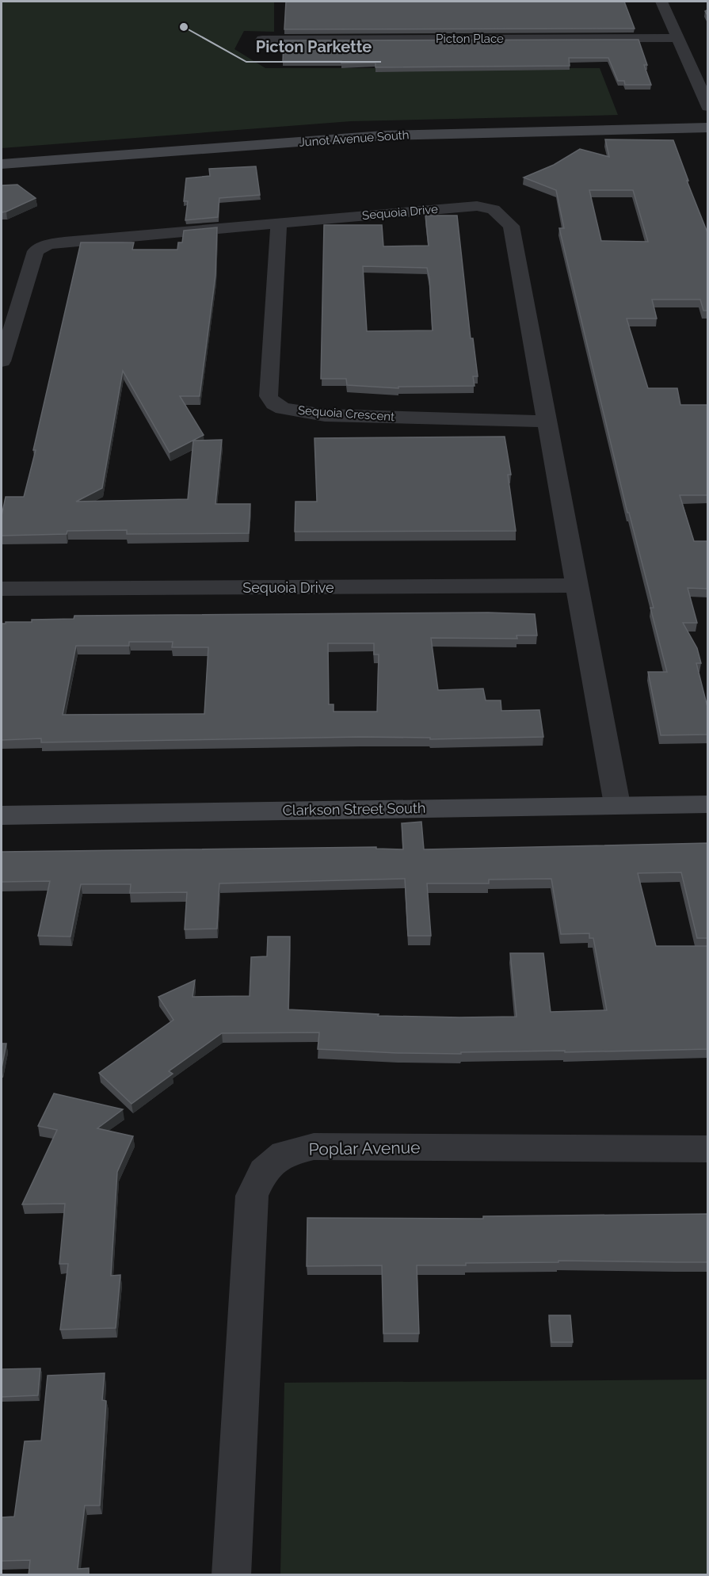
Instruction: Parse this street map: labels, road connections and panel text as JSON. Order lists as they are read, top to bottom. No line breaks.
{"streets":{"main road":["Junot Avenue South","Clarkson Street South"],"street":["Picton Place","Sequoia Drive","Sequoia Crescent","Poplar Avenue"]},"crossings":[["Sequoia Drive","Sequoia Crescent"],["Sequoia Drive","Clarkson Street South"]],"places":["Picton Parkette"]}
